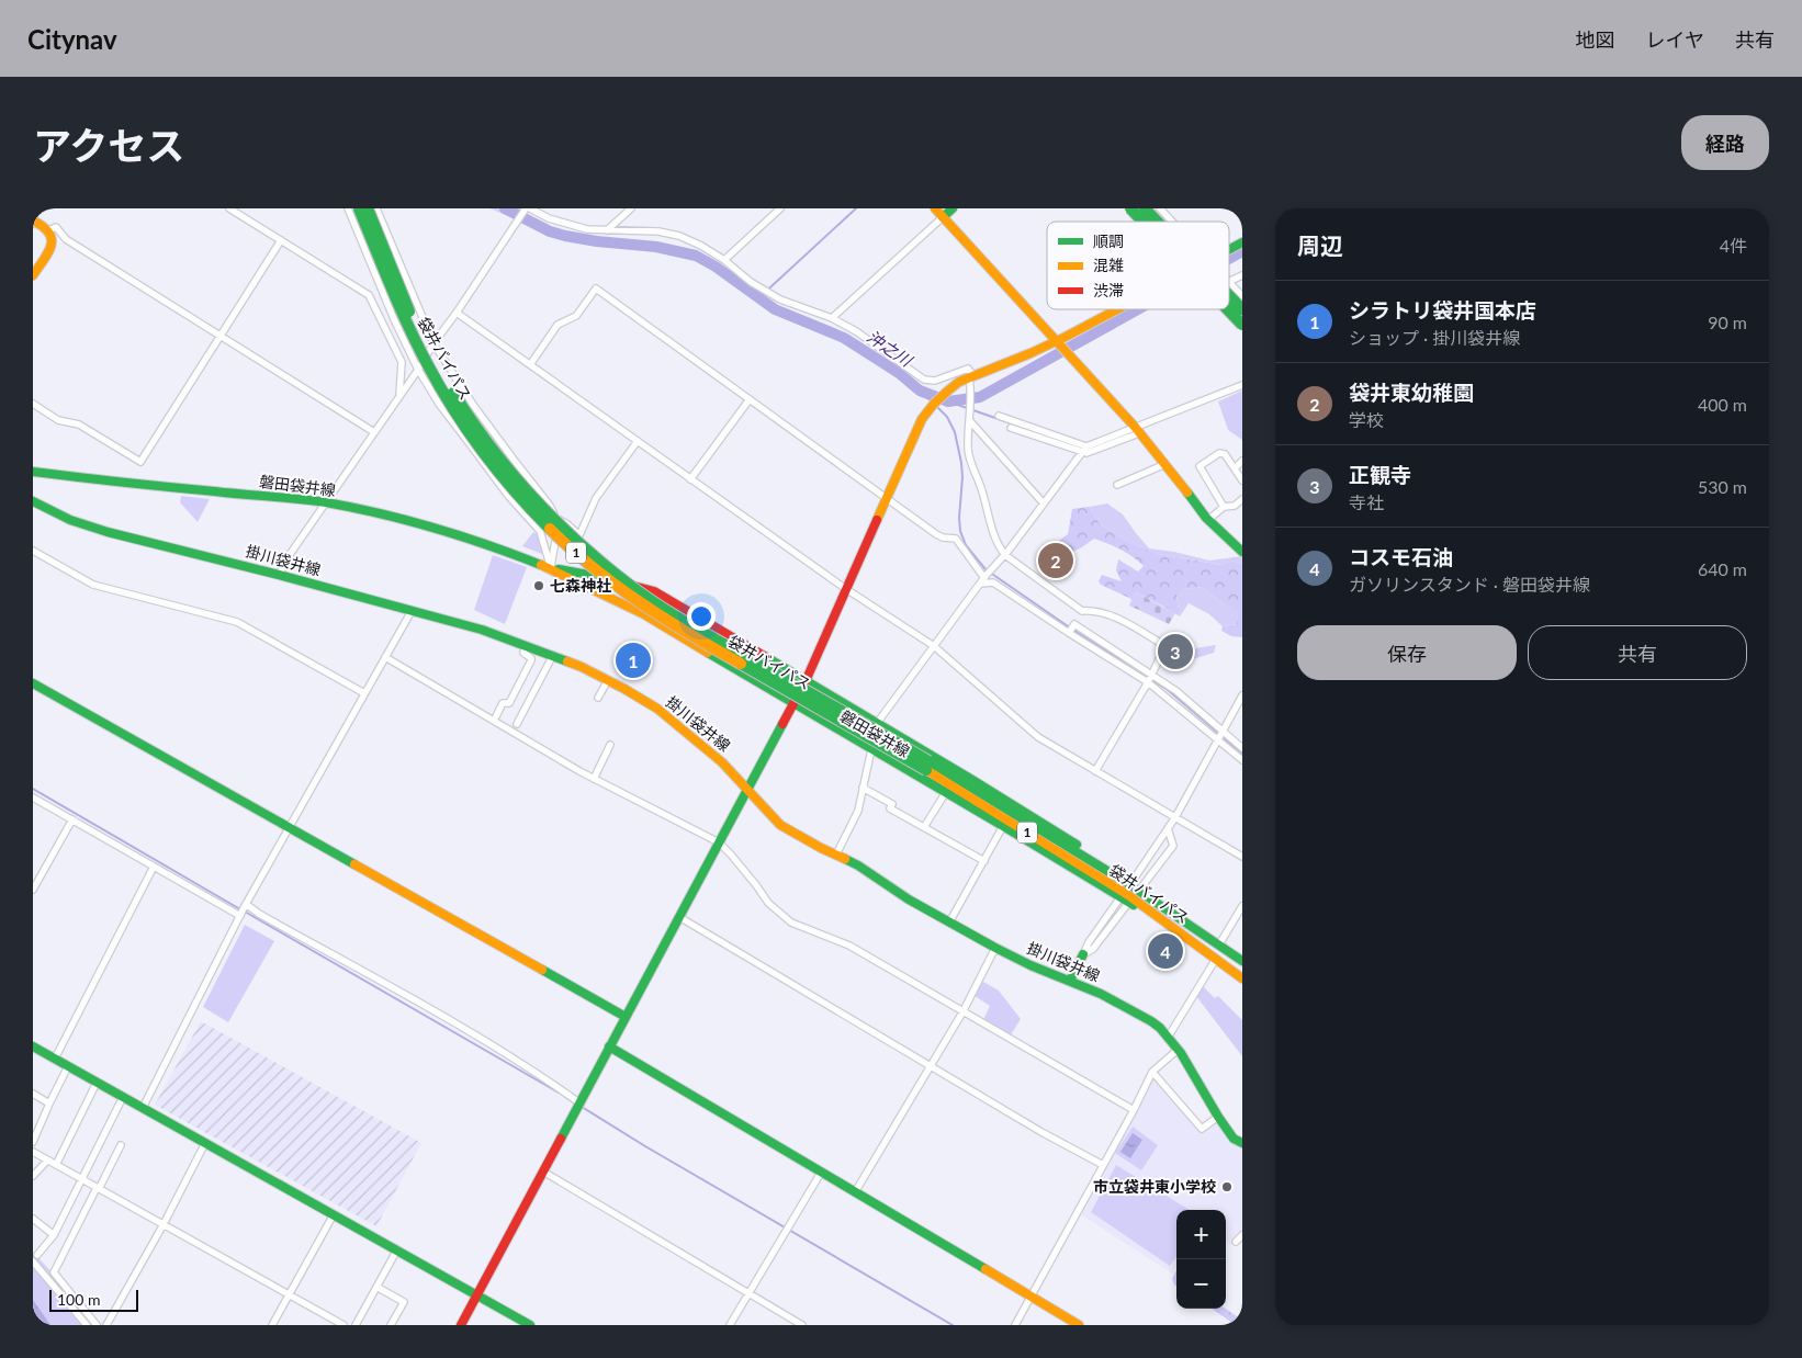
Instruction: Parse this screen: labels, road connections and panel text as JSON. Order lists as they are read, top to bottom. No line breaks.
{"streets":{"main road":["袋井バイパス","磐田袋井線","1","掛川袋井線"]},"crossings":[["袋井バイパス","磐田袋井線"]],"water":["沖之川"],"places":["七森神社","市立袋井東小学校"],"legend":["順調","混雑","渋滞"],"scale_bar":"100 m","page":{"header":"Citynav","nav":["地図","レイヤ","共有"],"title":"アクセス","buttons":["経路",["保存","共有"]],"heading":["周辺","4件"],"list":[{"mark":"1","name":"シラトリ袋井国本店","note":"ショップ · 掛川袋井線","value":"90 m"},{"mark":"2","name":"袋井東幼稚園","note":"学校","value":"400 m"},{"mark":"3","name":"正観寺","note":"寺社","value":"530 m"},{"mark":"4","name":"コスモ石油","note":"ガソリンスタンド · 磐田袋井線","value":"640 m"}],"pins":["2","3","1","4"],"map_buttons":["+","−"],"scale":"100 m"}}
